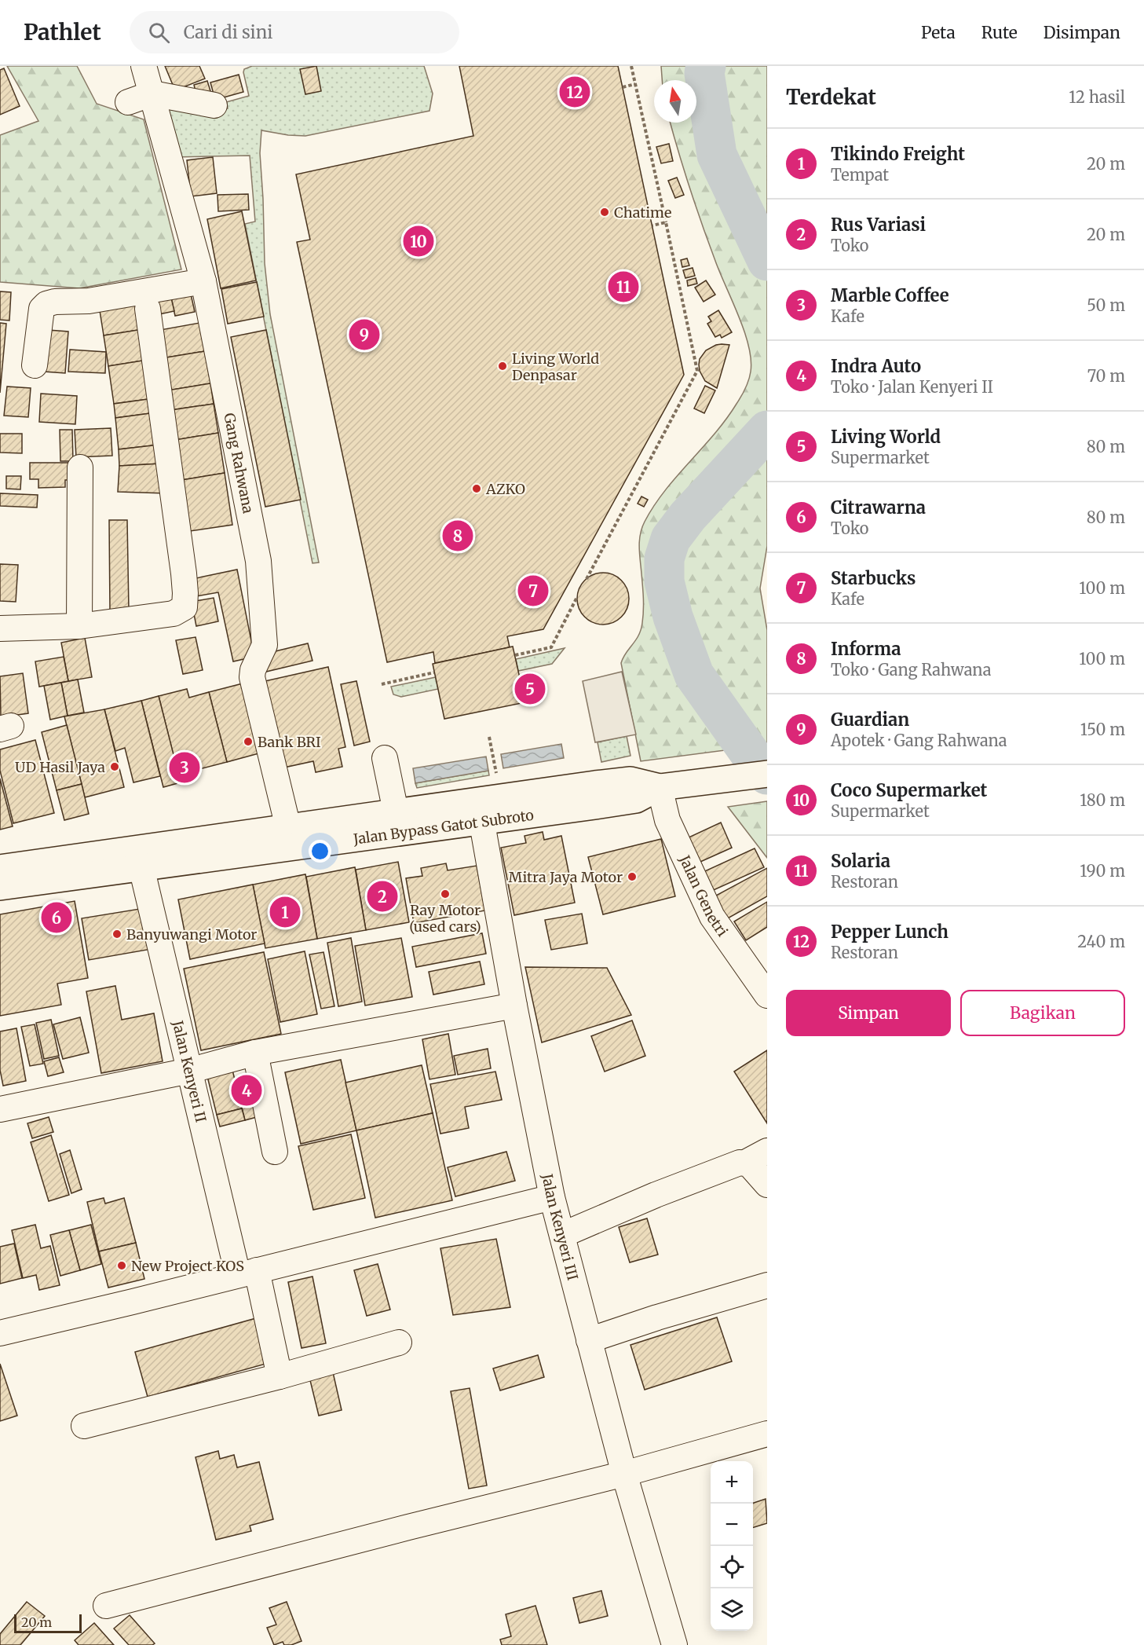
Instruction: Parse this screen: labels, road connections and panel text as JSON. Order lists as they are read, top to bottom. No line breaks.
{"streets":{"highway":["Jalan Bypass Gatot Subroto"],"street":["Gang Rahwana","Jalan Genetri","Jalan Kenyeri II","Jalan Kenyeri III"]},"crossings":[["Gang Rahwana","Jalan Bypass Gatot Subroto"],["Jalan Bypass Gatot Subroto","Jalan Genetri"],["Jalan Bypass Gatot Subroto","Jalan Kenyeri II"],["Jalan Bypass Gatot Subroto","Jalan Kenyeri III"]],"places":["Chatime","Living World Denpasar","AZKO","Bank BRI","UD Hasil Jaya","Mitra Jaya Motor","Ray Motor (used cars)","Banyuwangi Motor","New Project KOS"],"scale_bar":"20 m","north":"top","page":{"header":"Pathlet","search":"Cari di sini","nav":["Peta","Rute","Disimpan"],"heading":["Terdekat","12 hasil"],"pins":["12","10","11","9","8","7","5","3","2","1","6","4"],"list":[{"mark":"1","name":"Tikindo Freight","note":"Tempat","value":"20 m"},{"mark":"2","name":"Rus Variasi","note":"Toko","value":"20 m"},{"mark":"3","name":"Marble Coffee","note":"Kafe","value":"50 m"},{"mark":"4","name":"Indra Auto","note":"Toko · Jalan Kenyeri II","value":"70 m"},{"mark":"5","name":"Living World","note":"Supermarket","value":"80 m"},{"mark":"6","name":"Citrawarna","note":"Toko","value":"80 m"},{"mark":"7","name":"Starbucks","note":"Kafe","value":"100 m"},{"mark":"8","name":"Informa","note":"Toko · Gang Rahwana","value":"100 m"},{"mark":"9","name":"Guardian","note":"Apotek · Gang Rahwana","value":"150 m"},{"mark":"10","name":"Coco Supermarket","note":"Supermarket","value":"180 m"},{"mark":"11","name":"Solaria","note":"Restoran","value":"190 m"},{"mark":"12","name":"Pepper Lunch","note":"Restoran","value":"240 m"}],"buttons":["Simpan","Bagikan"],"map_buttons":["+","−"],"scale":"20 m"}}
